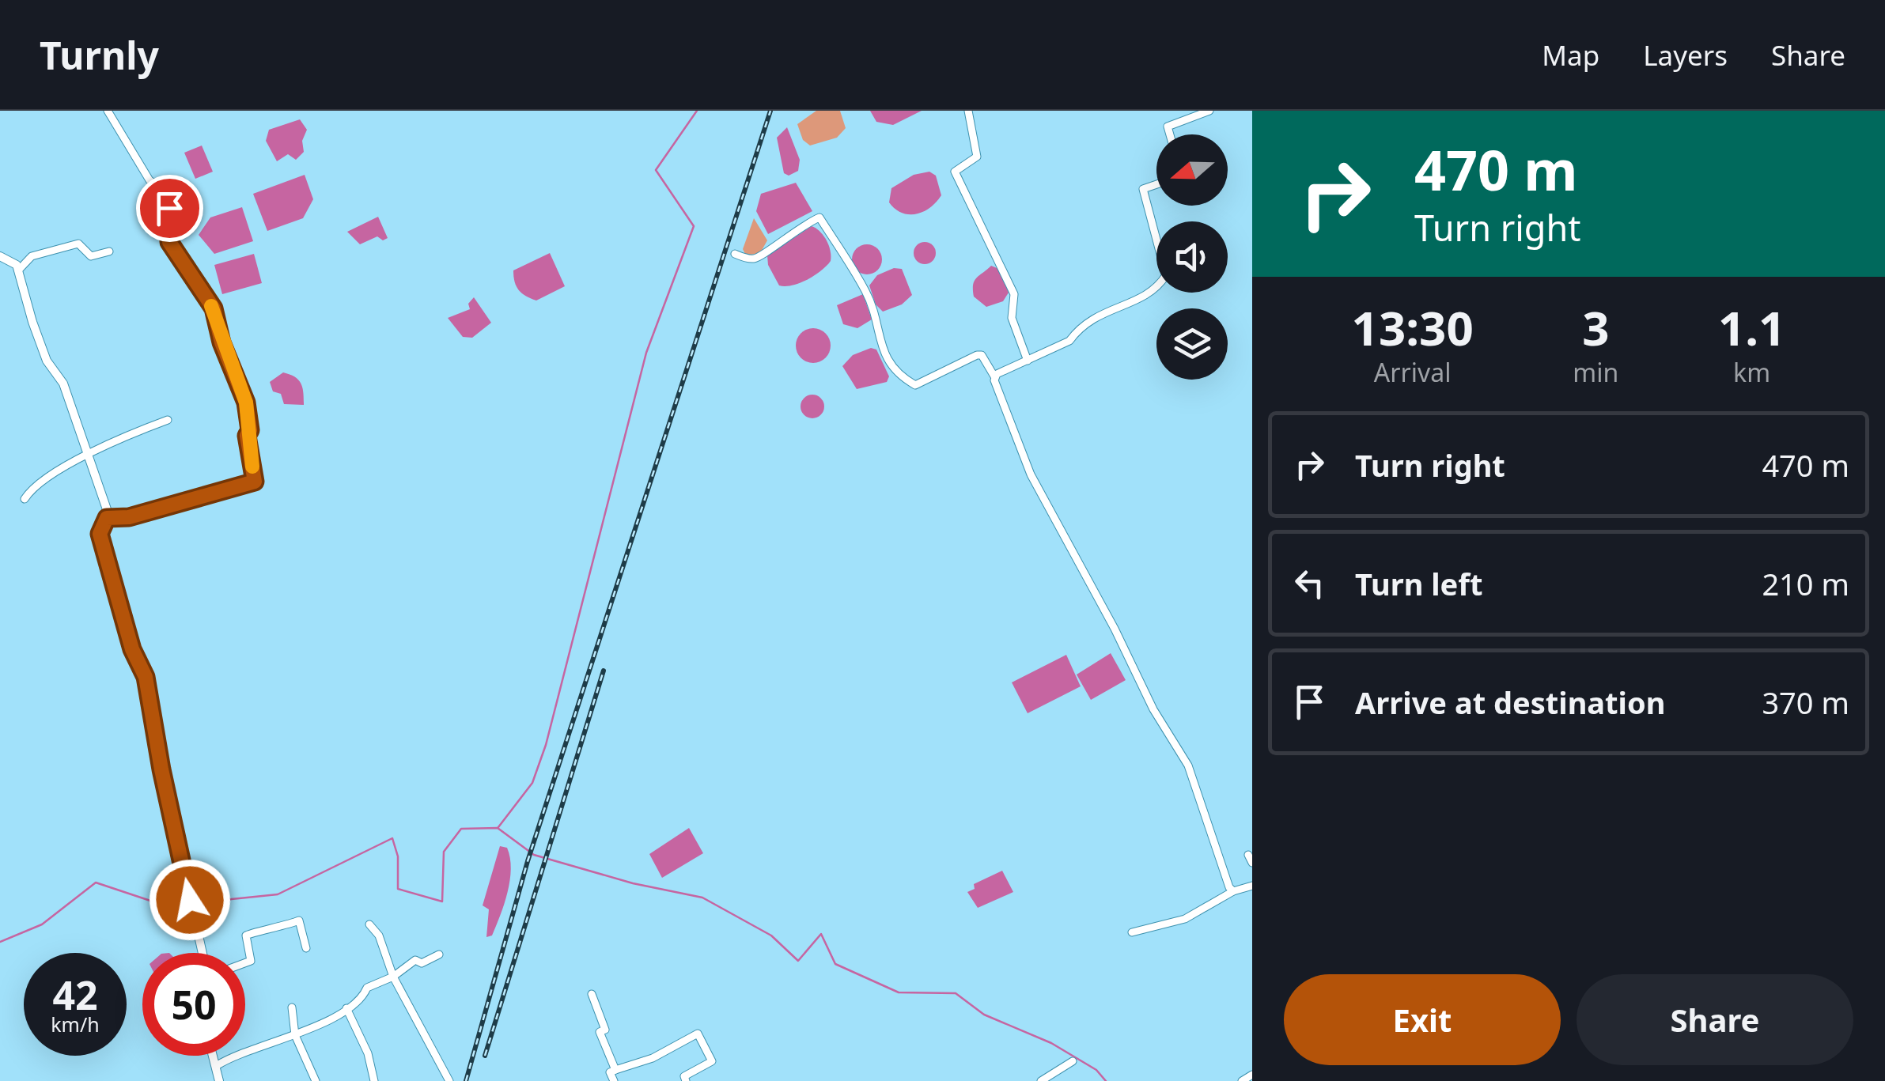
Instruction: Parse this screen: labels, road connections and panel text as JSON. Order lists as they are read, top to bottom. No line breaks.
{"north":"left","page":{"header":"Turnly","nav":["Map","Layers","Share"],"turn":["470 m","Turn right"],"eta":["13:30","Arrival","3","min","1.1","km"],"list":[{"name":"Turn right","value":"470 m"},{"name":"Turn left","value":"210 m"},{"name":"Arrive at destination","value":"370 m"}],"speed":"42 km/h","limit":"50","buttons":["Exit","Share"]}}
